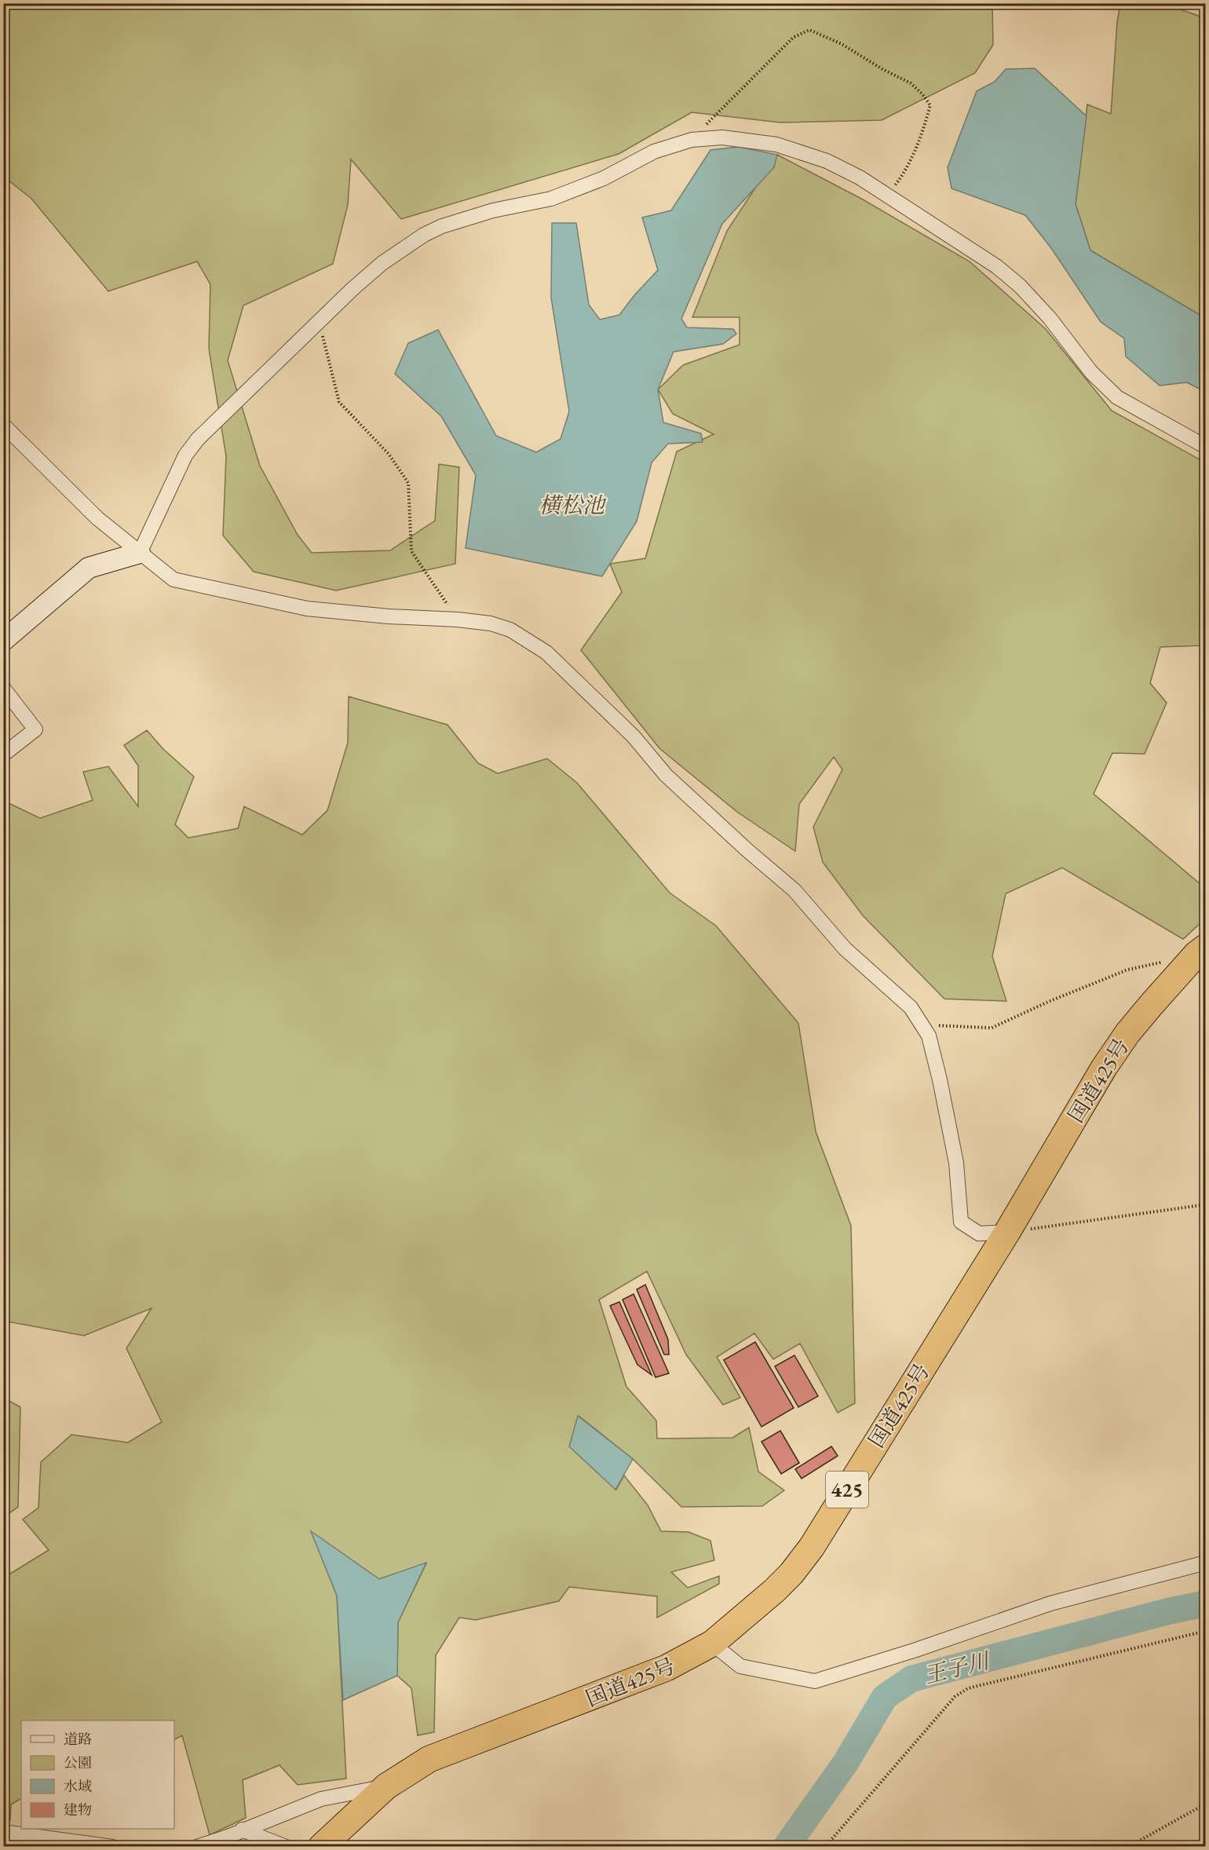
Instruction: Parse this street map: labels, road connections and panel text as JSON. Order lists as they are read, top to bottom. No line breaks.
{"streets":{"highway":["国道425号","425"]},"water":["横松池","王子川"],"legend":["道路","公園","水域","建物"]}
